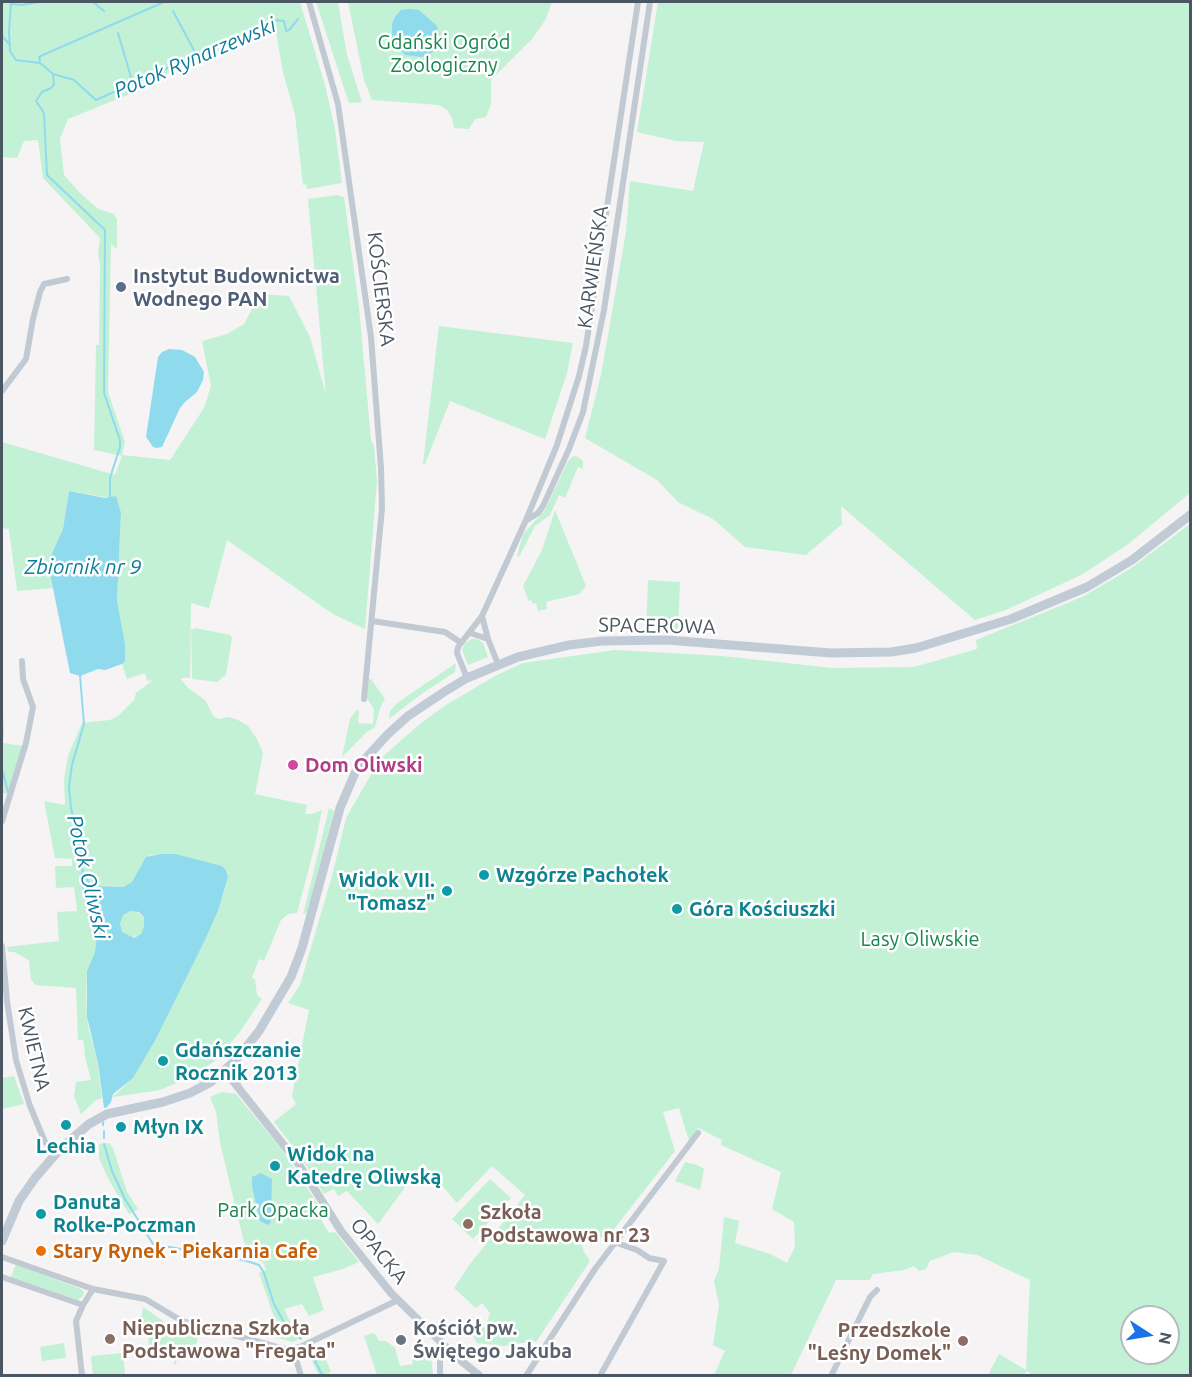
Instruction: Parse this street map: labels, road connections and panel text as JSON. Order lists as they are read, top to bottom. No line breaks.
{"streets":{"main road":["SPACEROWA"],"street":["KARWIEŃSKA","KOŚCIERSKA","KWIETNA","OPACKA"]},"crossings":[["SPACEROWA","KWIETNA"],["SPACEROWA","OPACKA"]],"water":["Potok Rynarzewski","Zbiornik nr 9","Potok Oliwski"],"parks":["Gdański Ogród Zoologiczny","Lasy Oliwskie","Park Opacka"],"places":["Instytut Budownictwa Wodnego PAN","Dom Oliwski","Wzgórze Pachołek","Widok VII. \"Tomasz\"","Góra Kościuszki","Gdańszczanie Rocznik 2013","Lechia","Młyn IX","Widok na Katedrę Oliwską","Danuta Rolke-Poczman","Szkoła Podstawowa nr 23","Stary Rynek - Piekarnia Cafe","Niepubliczna Szkoła Podstawowa \"Fregata\"","Kościół pw. Świętego Jakuba","Przedszkole \"Leśny Domek\""],"north":"right"}
